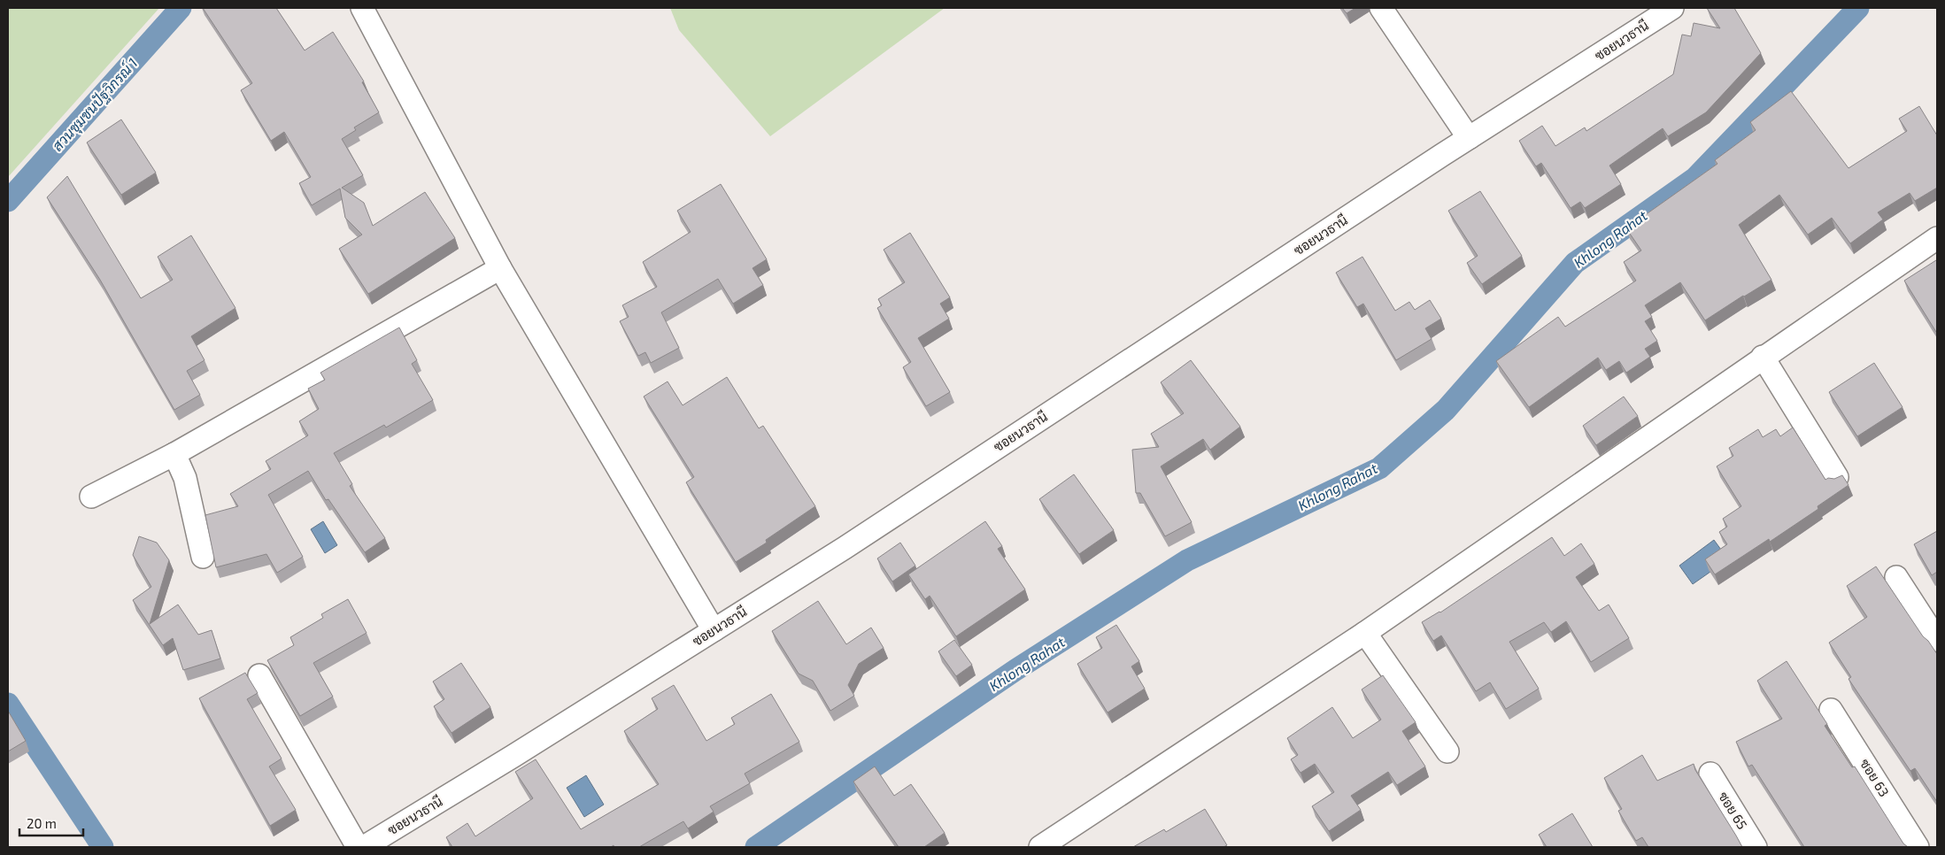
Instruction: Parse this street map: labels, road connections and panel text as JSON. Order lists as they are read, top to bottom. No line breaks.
{"streets":{"street":["ซอยนวธานี","ซอย 63","ซอย 65"]},"water":["สวนชุมชนปัฐวิกรณ์ 1","Khlong Rahat"],"scale_bar":"20 m"}
